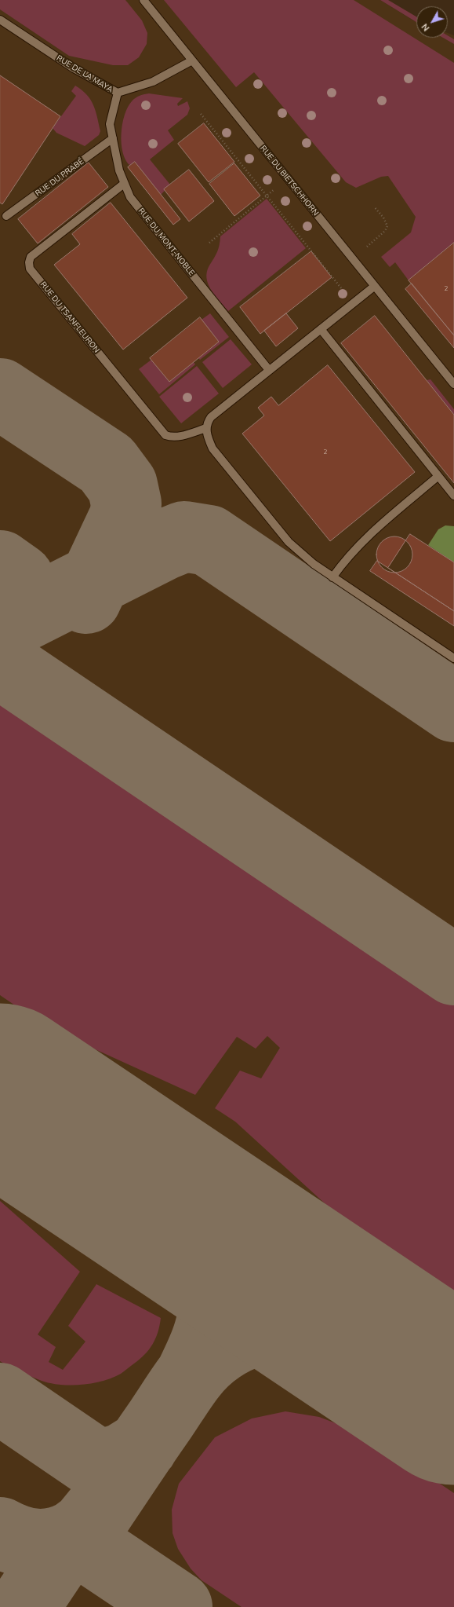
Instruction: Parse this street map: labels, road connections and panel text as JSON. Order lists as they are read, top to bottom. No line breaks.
{"streets":{"lane":["RUE DE LA MAYA","RUE DU PRABÉ","RUE DU BIETSCHHORN","RUE DU MONT-NOBLE","RUE DU TSANFLEURON"]},"crossings":[["RUE DE LA MAYA","RUE DU BIETSCHHORN"],["RUE DE LA MAYA","RUE DU MONT-NOBLE"],["RUE DU PRABÉ","RUE DU MONT-NOBLE"],["RUE DU MONT-NOBLE","RUE DU TSANFLEURON"]],"house_numbers":["2","2"],"north":"bottom left"}
